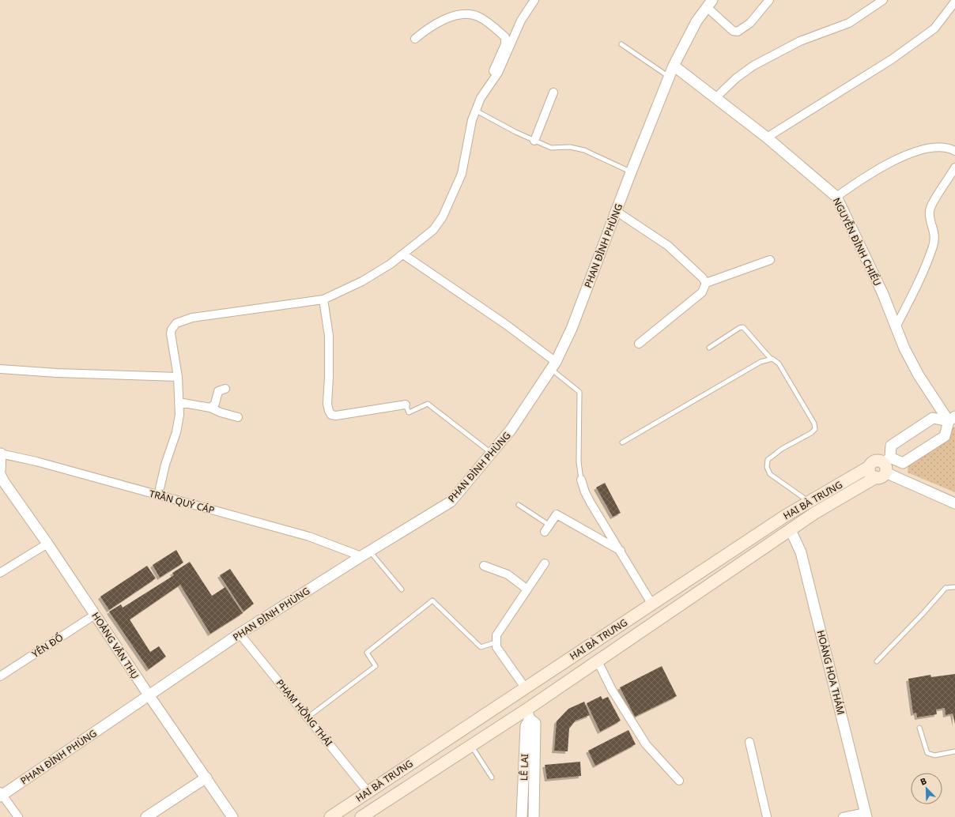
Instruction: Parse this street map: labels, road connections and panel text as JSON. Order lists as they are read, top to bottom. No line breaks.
{"streets":{"main road":["HAI BÀ TRƯNG"],"street":["NGUYỄN ĐÌNH CHIỂU","PHAN ĐÌNH PHÙNG","TRẦN QUÝ CÁP","YÊN ĐỔ","HOÀNG VĂN THỤ","HOÀNG HOA THÁM","PHẠM HỒNG THÁI","LÊ LAI"]},"crossings":[["NGUYỄN ĐÌNH CHIỂU","PHAN ĐÌNH PHÙNG"],["PHAN ĐÌNH PHÙNG","TRẦN QUÝ CÁP"],["PHAN ĐÌNH PHÙNG","HOÀNG VĂN THỤ"],["PHAN ĐÌNH PHÙNG","PHẠM HỒNG THÁI"],["HAI BÀ TRƯNG","HOÀNG HOA THÁM"],["HAI BÀ TRƯNG","PHẠM HỒNG THÁI"],["HAI BÀ TRƯNG","LÊ LAI"],["YÊN ĐỔ","HOÀNG VĂN THỤ"]],"north":"top left"}
